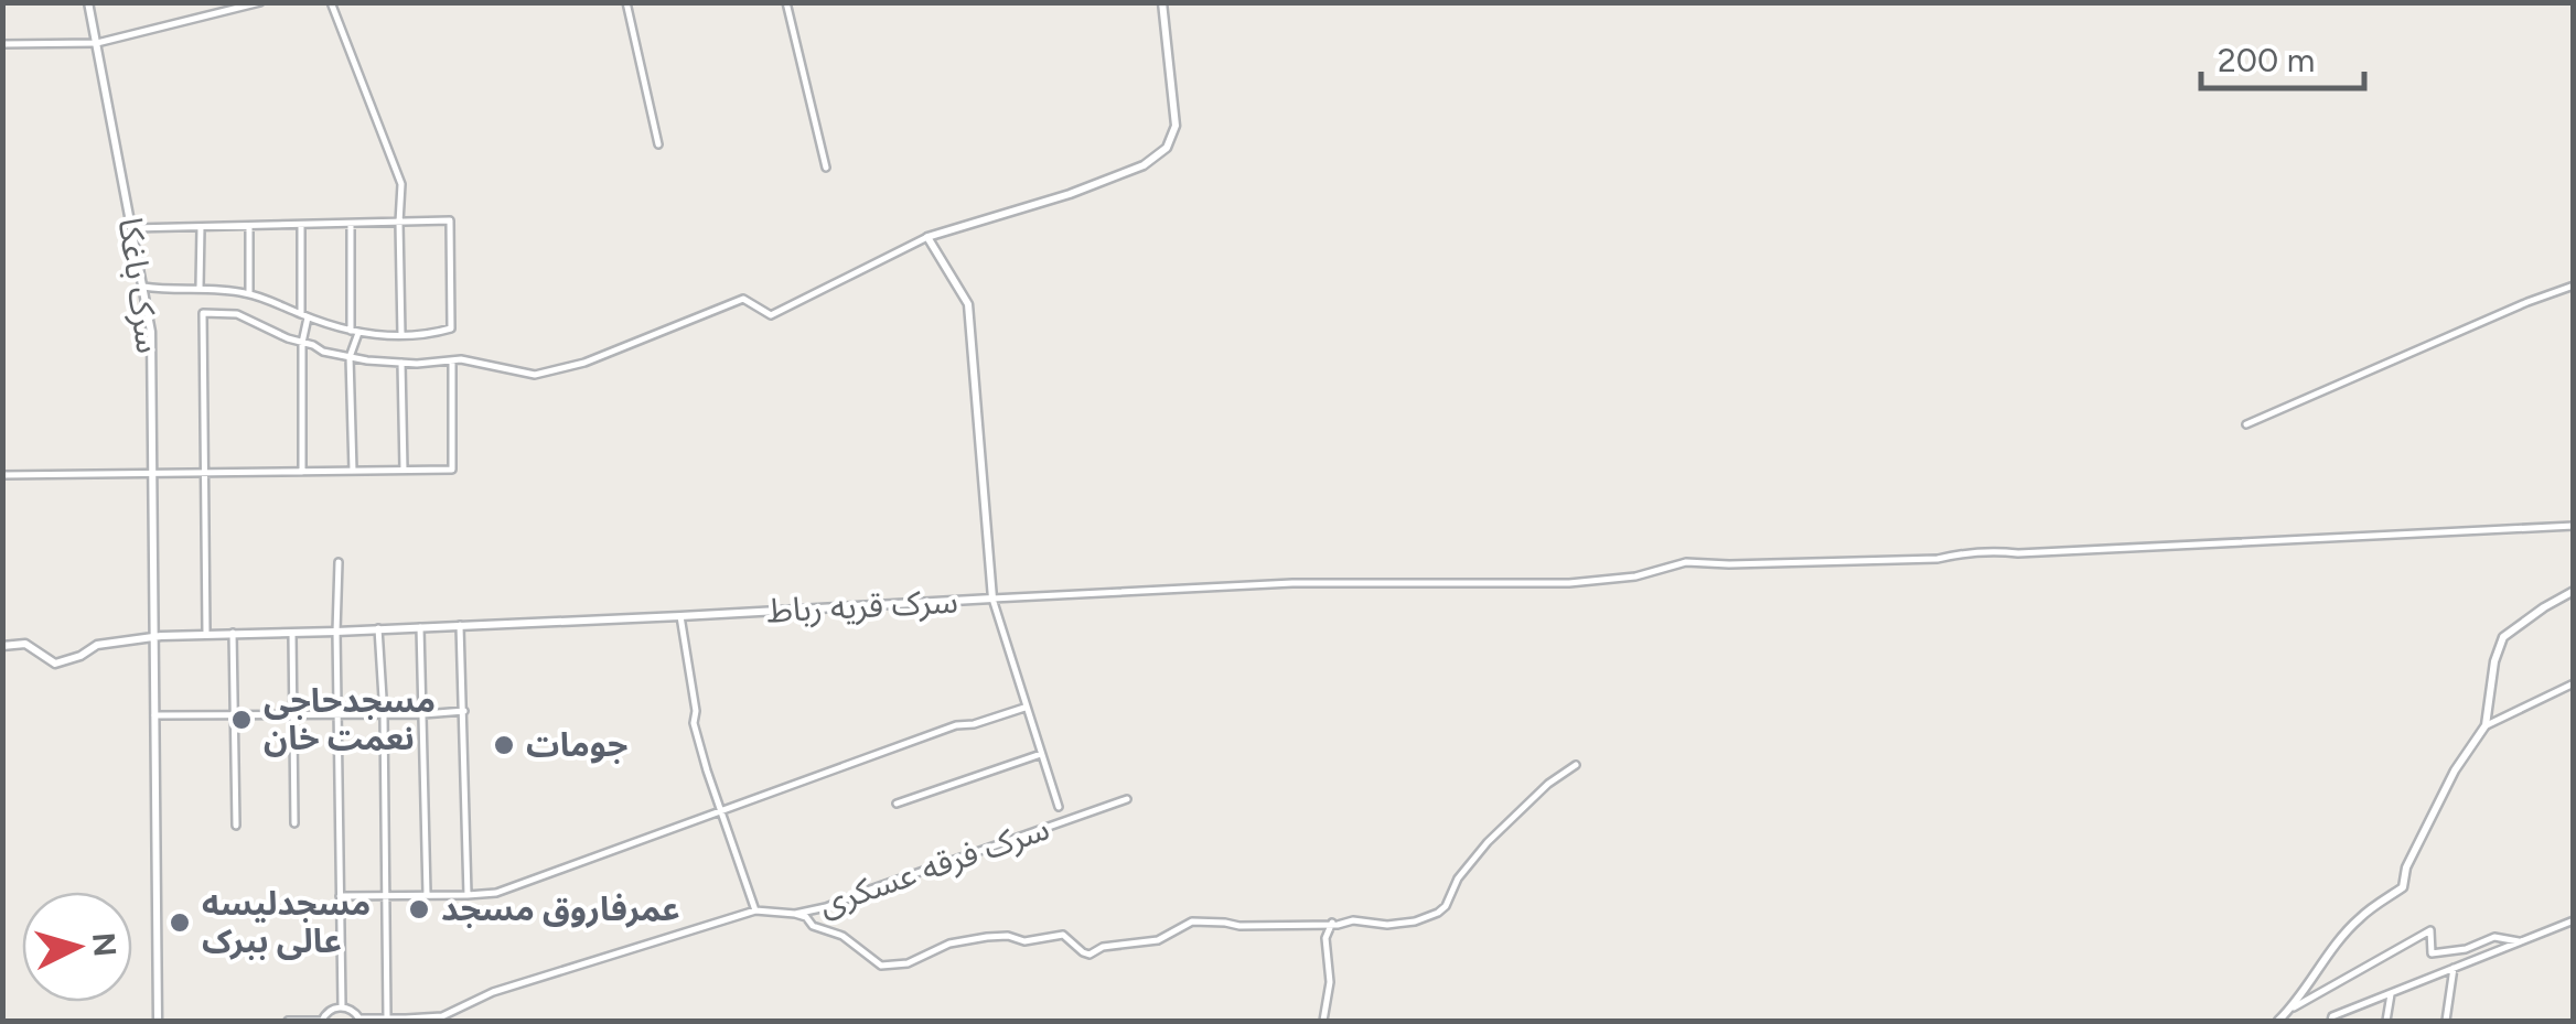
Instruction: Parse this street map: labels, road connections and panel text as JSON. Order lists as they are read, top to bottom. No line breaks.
{"streets":{"street":["سرک باغکا","سرک قریه رباط","سرک فرقه عسکری"]},"crossings":[["سرک باغکا","سرک قریه رباط"]],"places":["مسجدحاجی نعمت خان","جومات","عمرفاروق مسجد","مسجدلیسه عالی ببرک"],"scale_bar":"200 m","north":"right"}
